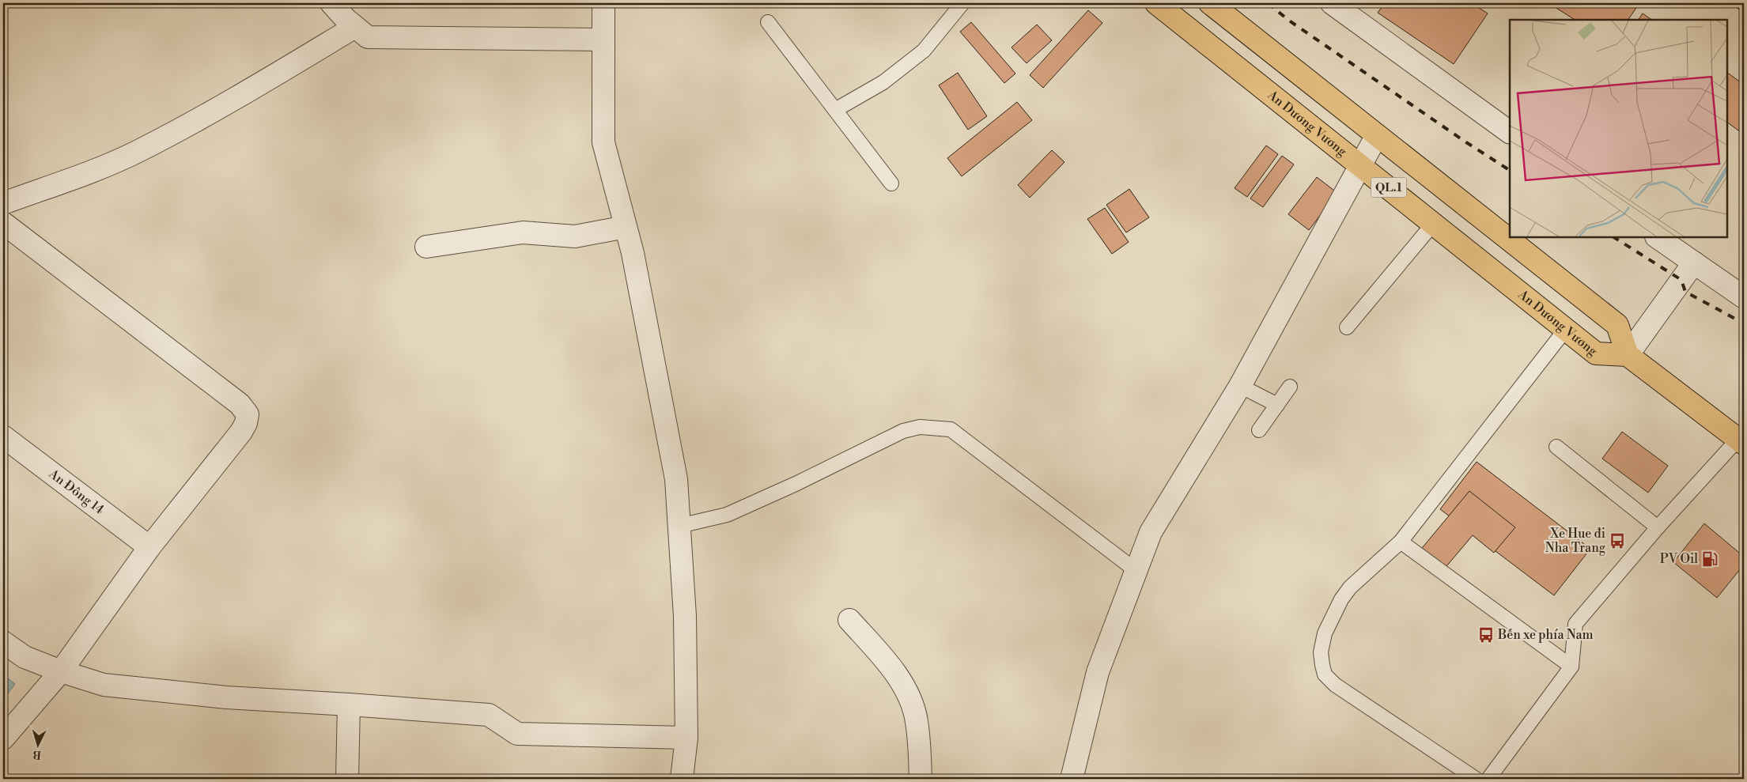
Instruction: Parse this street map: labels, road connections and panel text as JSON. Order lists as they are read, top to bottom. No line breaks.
{"streets":{"main road":["An Dương Vương","QL.1"],"street":["An Đông 14"]},"crossings":[["An Dương Vương","QL.1"]],"places":{"bus stop":["Xe Hue đi Nha Trang","Bến xe phía Nam"],"fuel station":["PV Oil"]},"north":"bottom"}
